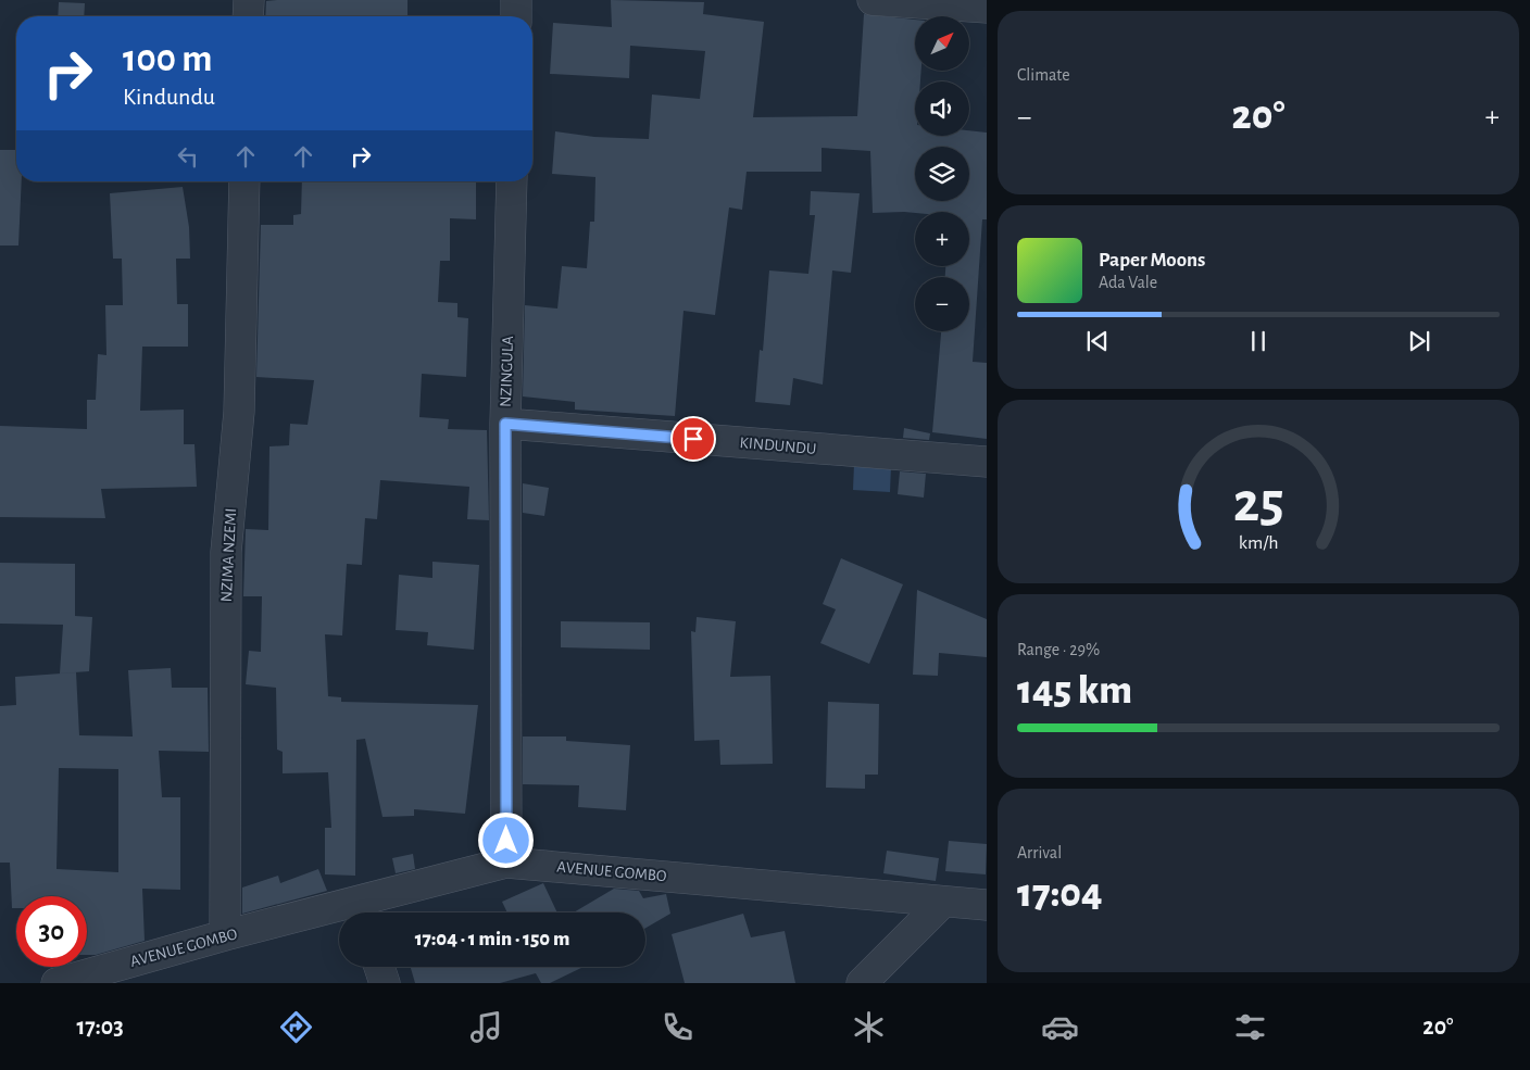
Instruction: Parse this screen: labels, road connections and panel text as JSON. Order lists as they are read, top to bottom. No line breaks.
{"streets":{"street":["NZINGULA","KINDUNDU","NZIMA NZEMI","AVENUE GOMBO"]},"crossings":[["NZINGULA","KINDUNDU"],["NZINGULA","AVENUE GOMBO"],["NZIMA NZEMI","AVENUE GOMBO"]],"north":"top right","page":{"tile":["Climate",["Range · 29%","145 km"],["Arrival","17:04"]],"map_buttons":["+","−"],"turn":["100 m","Kindundu"],"heat":["−","20°","+"],"song":["Paper Moons","Ada Vale"],"limit":"30","trip":"17:04 · 1 min · 150 m","tabs":["17:03","20°"],"gauge":["25","km/h"]}}
